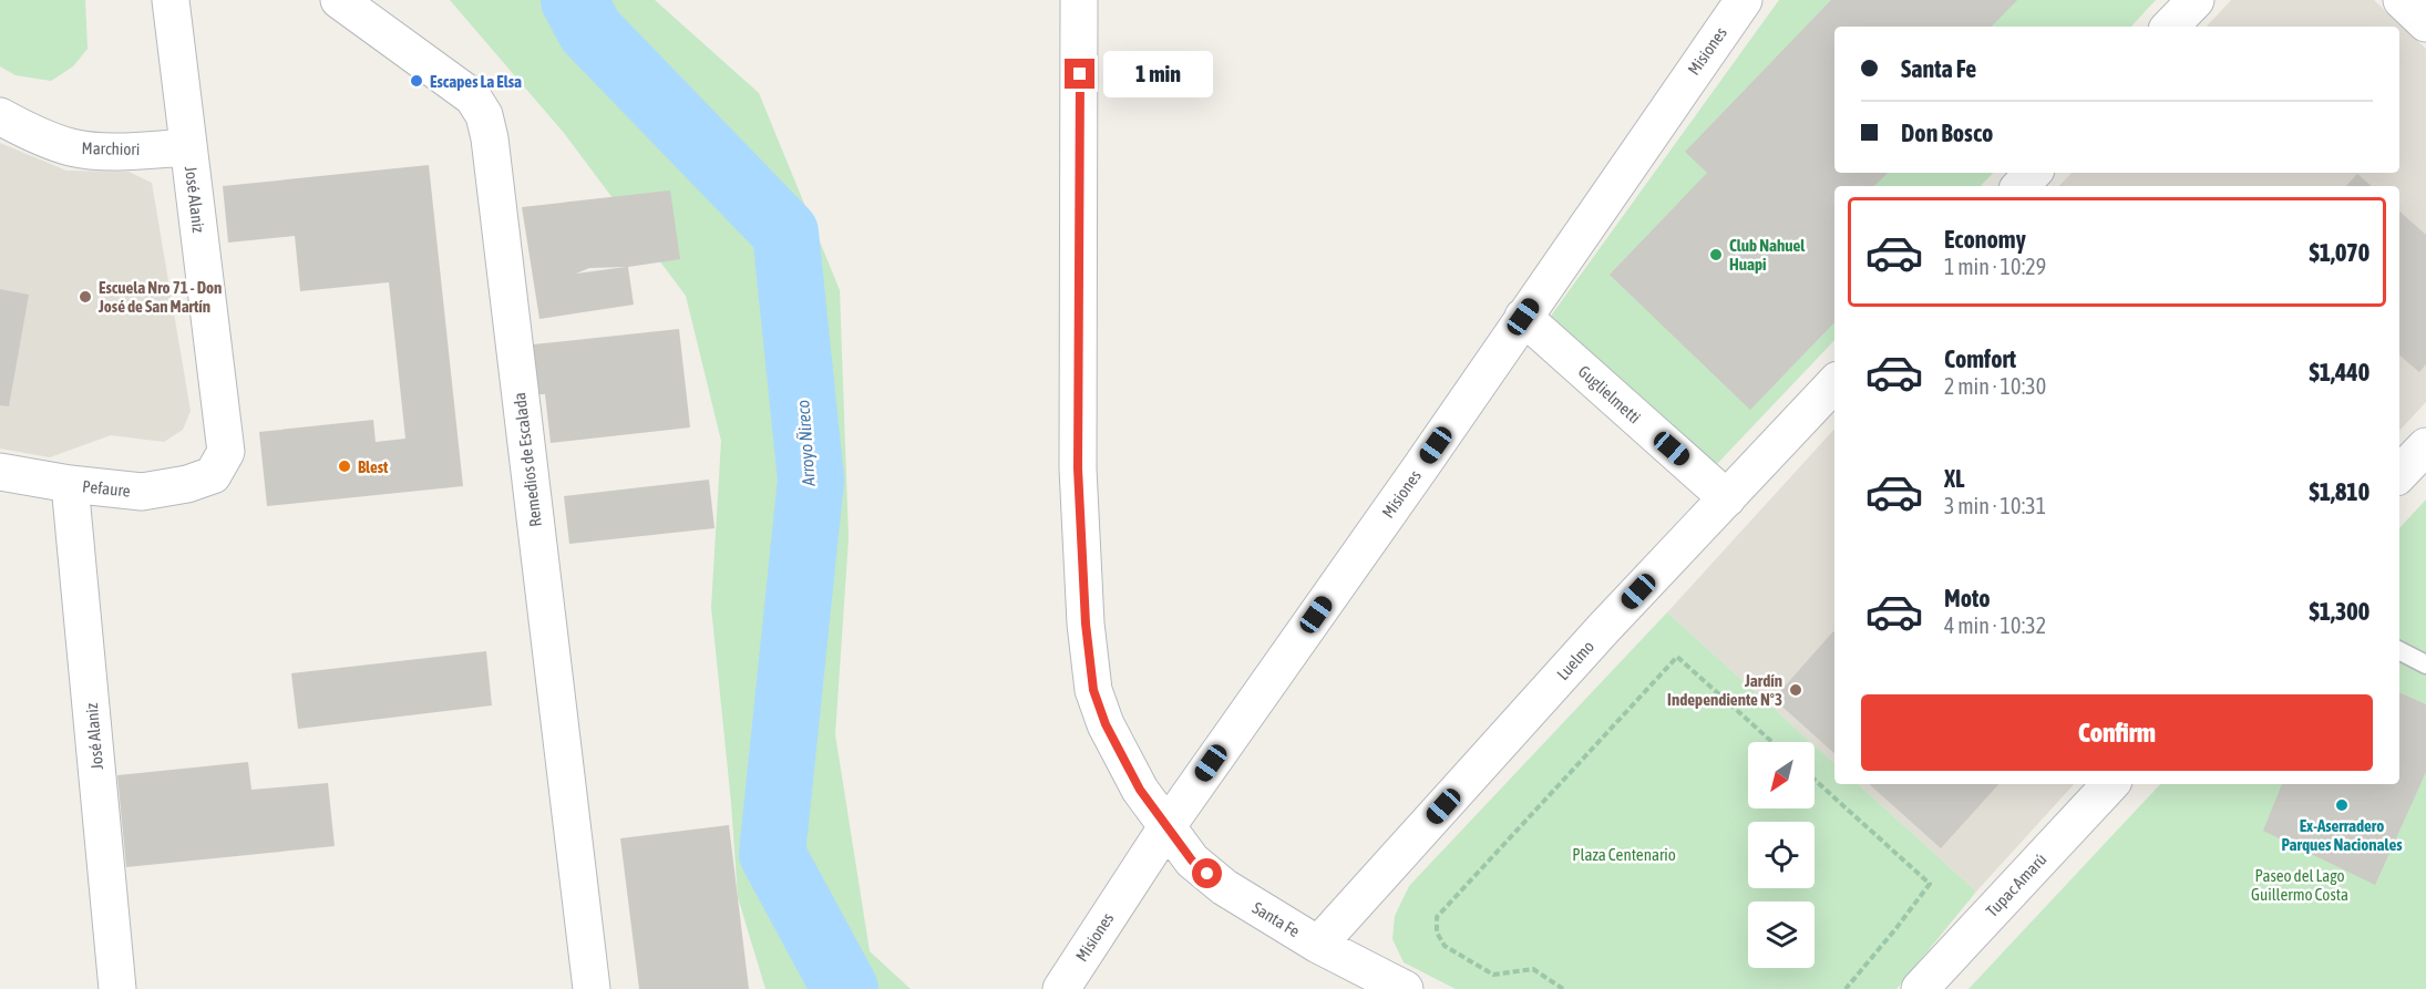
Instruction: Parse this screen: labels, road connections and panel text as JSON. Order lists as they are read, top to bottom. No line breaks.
{"streets":{"street":["Misiones","Marchiori","José Alaniz","Guglielmetti","Remedios de Escalada","Pefaure","Luelmo","Tupac Amarú","Santa Fe"]},"crossings":[["Misiones","Guglielmetti"],["Misiones","Santa Fe"],["Marchiori","José Alaniz"],["José Alaniz","Pefaure"],["Guglielmetti","Luelmo"],["Luelmo","Santa Fe"]],"water":["Arroyo Ñireco"],"parks":["Plaza Centenario","Paseo del Lago Guillermo Costa"],"places":["Escapes La Elsa","Club Nahuel Huapi","Escuela Nro 71 - Don José de San Martín","Blest","Jardín Independiente N°3","Ex-Aserradero Parques Nacionales"],"north":"bottom left","page":{"banner":["Santa Fe","Don Bosco"],"bubble":"1 min","list":[{"name":"Economy","note":"1 min · 10:29","value":"$1,070"},{"name":"Comfort","note":"2 min · 10:30","value":"$1,440"},{"name":"XL","note":"3 min · 10:31","value":"$1,810"},{"name":"Moto","note":"4 min · 10:32","value":"$1,300"}],"buttons":"Confirm"}}
